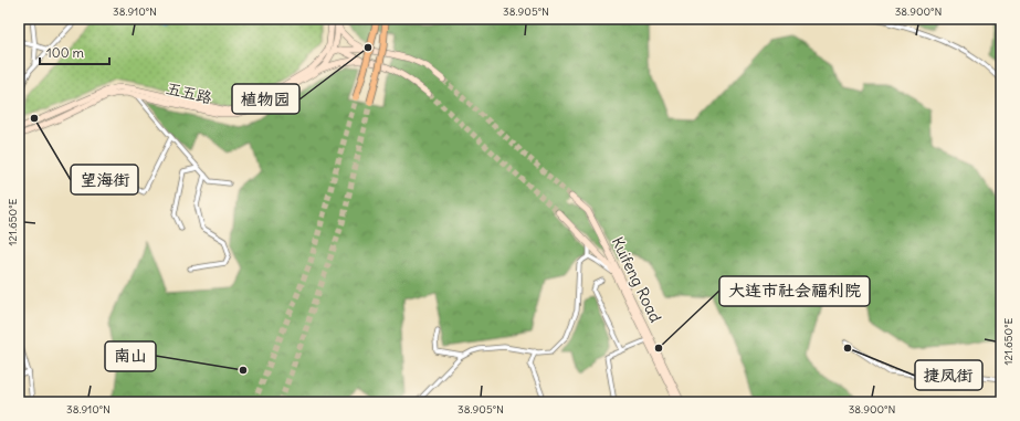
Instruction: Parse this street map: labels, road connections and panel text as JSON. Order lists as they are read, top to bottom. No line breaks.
{"streets":{"main road":["五五路","Kuifeng Road"]},"places":["植物园","望海街","大连市社会福利院","捷凤街","南山"],"scale_bar":"100 m","coordinates":["38.910°N","38.905°N","38.900°N","121.650°E"]}
